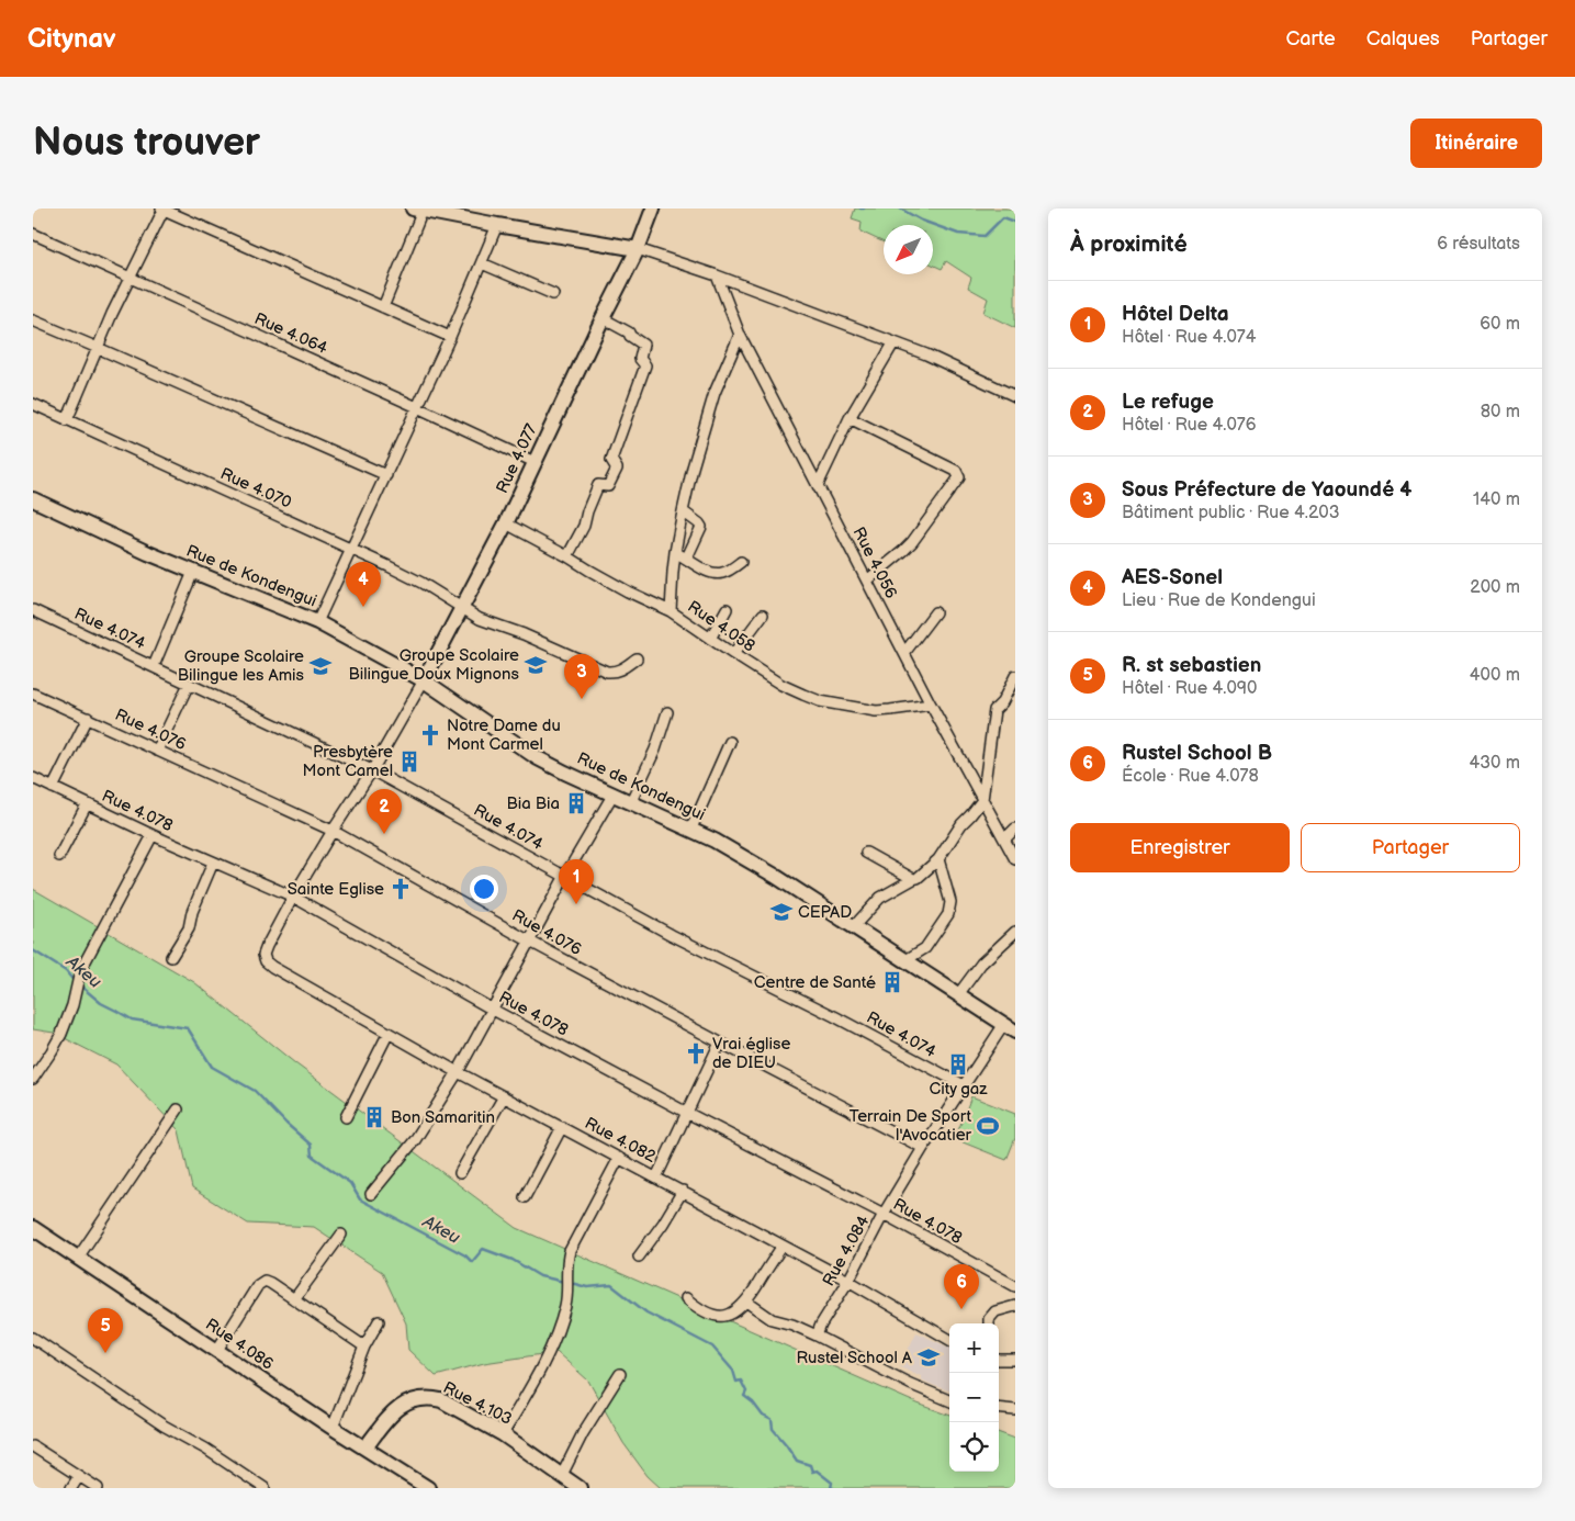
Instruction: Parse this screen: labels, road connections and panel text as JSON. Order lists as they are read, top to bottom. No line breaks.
{"streets":{"main road":["Rue 4.077","Rue de Kondengui","Rue 4.086","Rue 4.103"],"street":["Rue 4.064","Rue 4.070","Rue 4.056","Rue 4.058","Rue 4.074","Rue 4.076","Rue 4.078","Rue 4.082","Rue 4.084"]},"crossings":[["Rue 4.064","Rue 4.077"],["Rue 4.077","Rue 4.070"],["Rue 4.077","Rue de Kondengui"],["Rue 4.077","Rue 4.058"],["Rue 4.056","Rue 4.058"],["Rue de Kondengui","Rue 4.084"],["Rue 4.074","Rue 4.084"],["Rue 4.076","Rue 4.084"],["Rue 4.078","Rue 4.082"],["Rue 4.078","Rue 4.084"],["Rue 4.082","Rue 4.084"],["Rue 4.086","Rue 4.103"]],"water":["Akeu"],"places":{"school or university":["Groupe Scolaire Bilingue Doux Mignons","Groupe Scolaire Bilingue les Amis","CEPAD","Rustel School A"],"church":["Notre Dame du Mont Carmel","Sainte Eglise","Vrai église de DIEU"],"building":["Presbytère Mont Camel","Bia Bia","Centre de Santé","City gaz","Bon Samaritin"],"sports":["Terrain De Sport l'Avocatier"]},"north":"bottom left","page":{"header":"Citynav","nav":["Carte","Calques","Partager"],"buttons":["Itinéraire",["Enregistrer","Partager"]],"title":"Nous trouver","heading":["À proximité","6 résultats"],"list":[{"mark":"1","name":"Hôtel Delta","note":"Hôtel · Rue 4.074","value":"60 m"},{"mark":"2","name":"Le refuge","note":"Hôtel · Rue 4.076","value":"80 m"},{"mark":"3","name":"Sous Préfecture de Yaoundé 4","note":"Bâtiment public · Rue 4.203","value":"140 m"},{"mark":"4","name":"AES-Sonel","note":"Lieu · Rue de Kondengui","value":"200 m"},{"mark":"5","name":"R. st sebastien","note":"Hôtel · Rue 4.090","value":"400 m"},{"mark":"6","name":"Rustel School B","note":"École · Rue 4.078","value":"430 m"}],"pins":["4","3","2","1","6","5"],"map_buttons":["+","−"]}}
